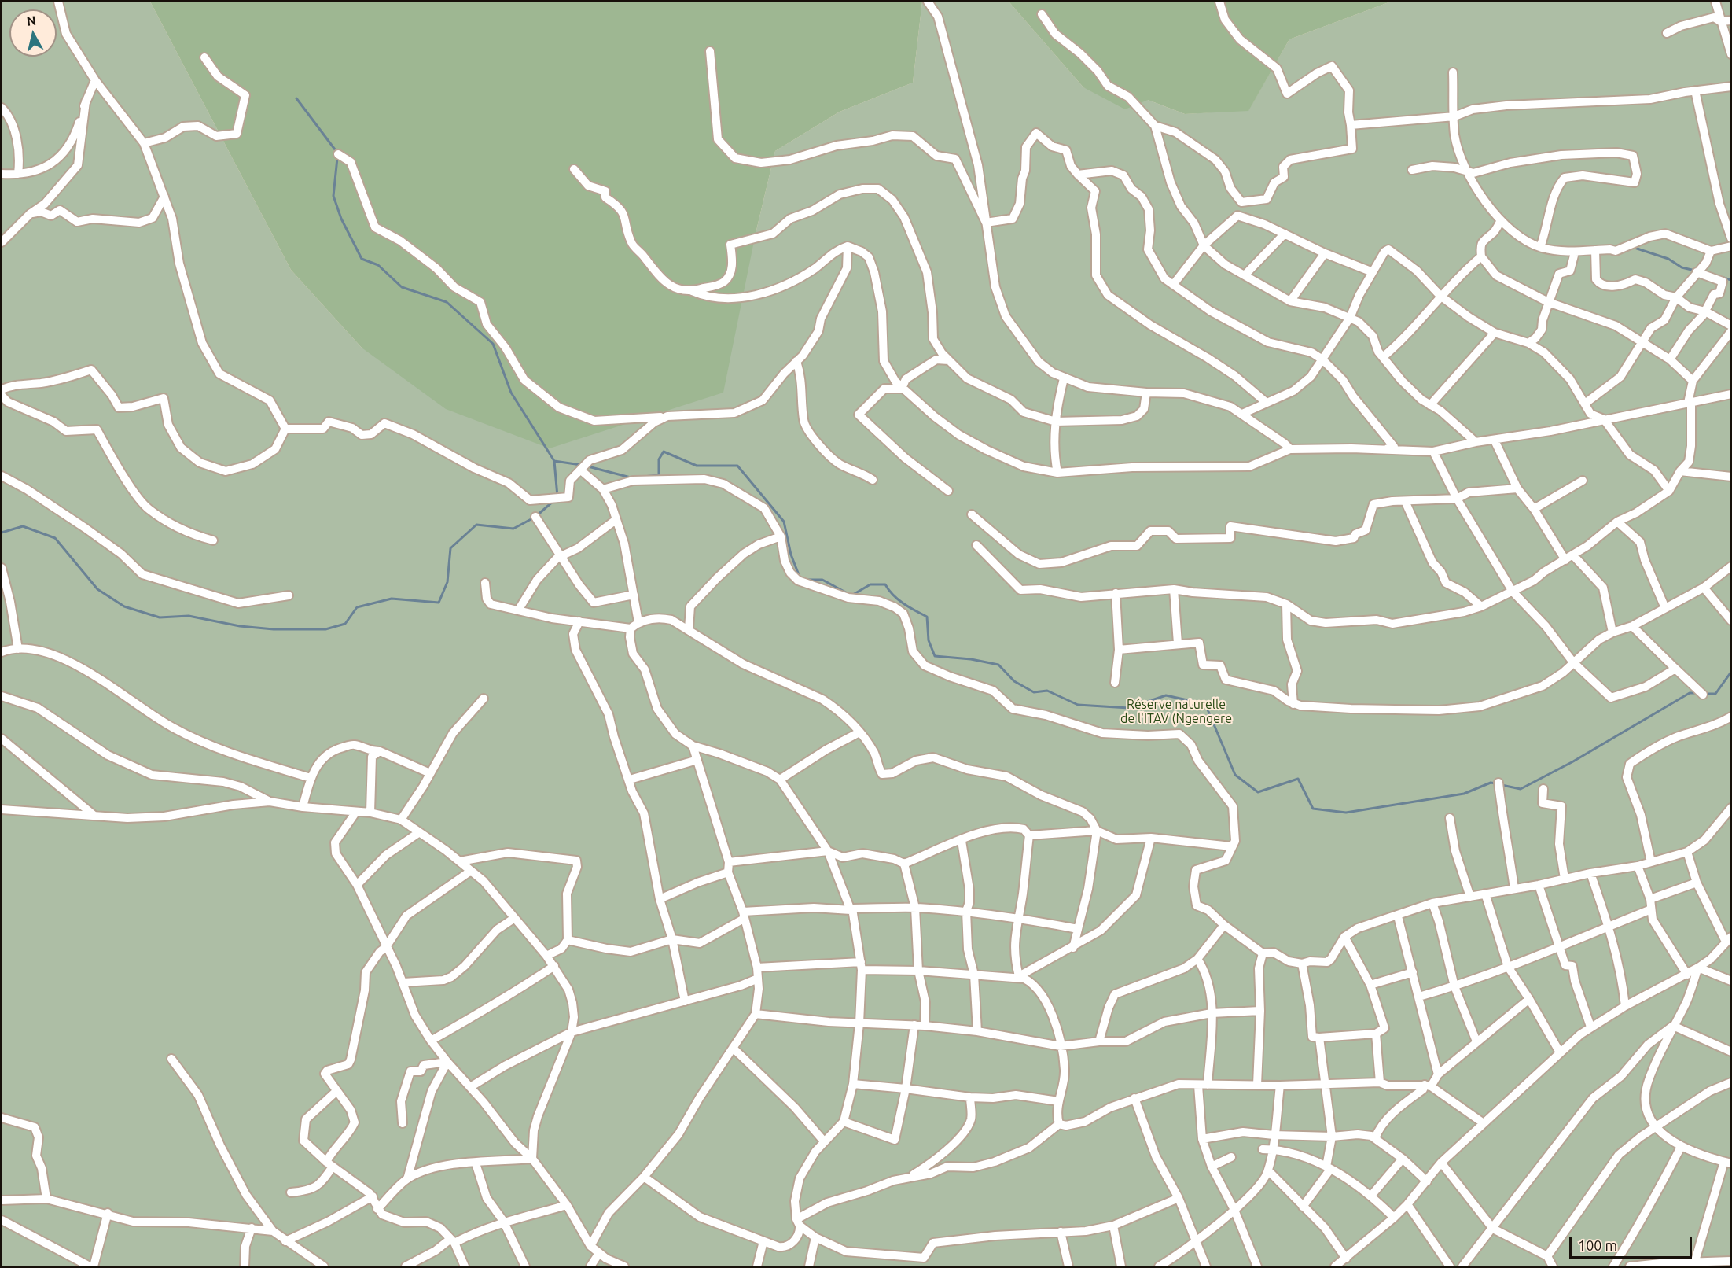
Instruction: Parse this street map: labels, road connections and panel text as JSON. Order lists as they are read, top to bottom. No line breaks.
{"parks":["Réserve naturelle de l'ITAV (Ngengere"],"scale_bar":"100 m","north":"top"}
